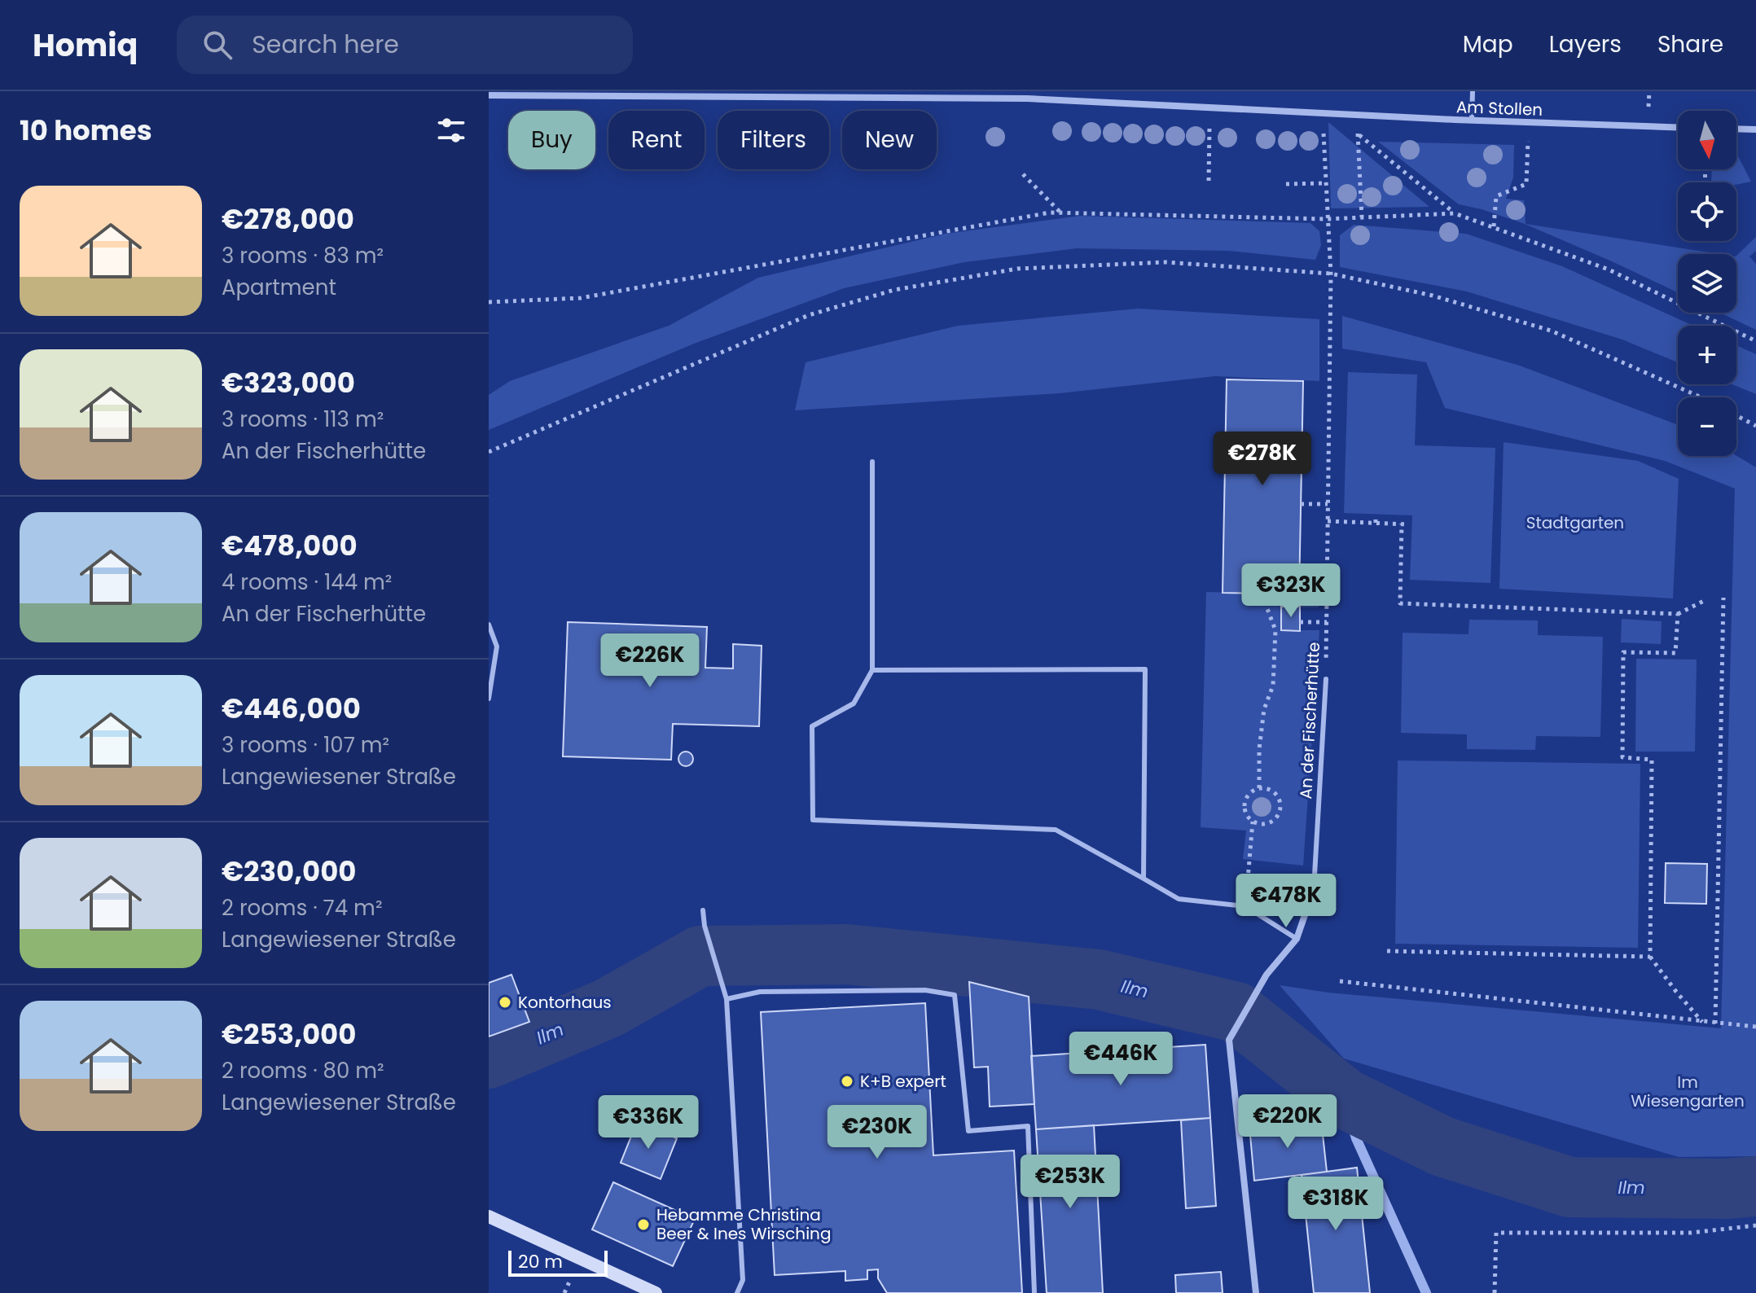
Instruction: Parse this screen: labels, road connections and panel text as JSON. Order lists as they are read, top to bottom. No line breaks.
{"streets":{"street":["Am Stollen","An der Fischerhütte"]},"crossings":[["Am Stollen","An der Fischerhütte"]],"water":["Ilm"],"parks":["Stadtgarten","Im Wiesengarten"],"places":["Kontorhaus","K+B expert","Hebamme Christina Beer & Ines Wirsching"],"scale_bar":"20 m","north":"bottom","page":{"header":"Homiq","search":"Search here","nav":["Map","Layers","Share"],"heading":"10 homes","map_buttons":["+","−"],"chip":["Buy","Rent","Filters","New"],"list":[{"name":"€278,000","note":"3 rooms · 83 m² · Apartment"},{"name":"€323,000","note":"3 rooms · 113 m² · An der Fischerhütte"},{"name":"€478,000","note":"4 rooms · 144 m² · An der Fischerhütte"},{"name":"€446,000","note":"3 rooms · 107 m² · Langewiesener Straße"},{"name":"€230,000","note":"2 rooms · 74 m² · Langewiesener Straße"},{"name":"€253,000","note":"2 rooms · 80 m² · Langewiesener Straße"}],"price":["€278K","€323K","€226K","€478K","€446K","€220K","€336K","€230K","€253K","€318K"],"scale":"20 m"}}
